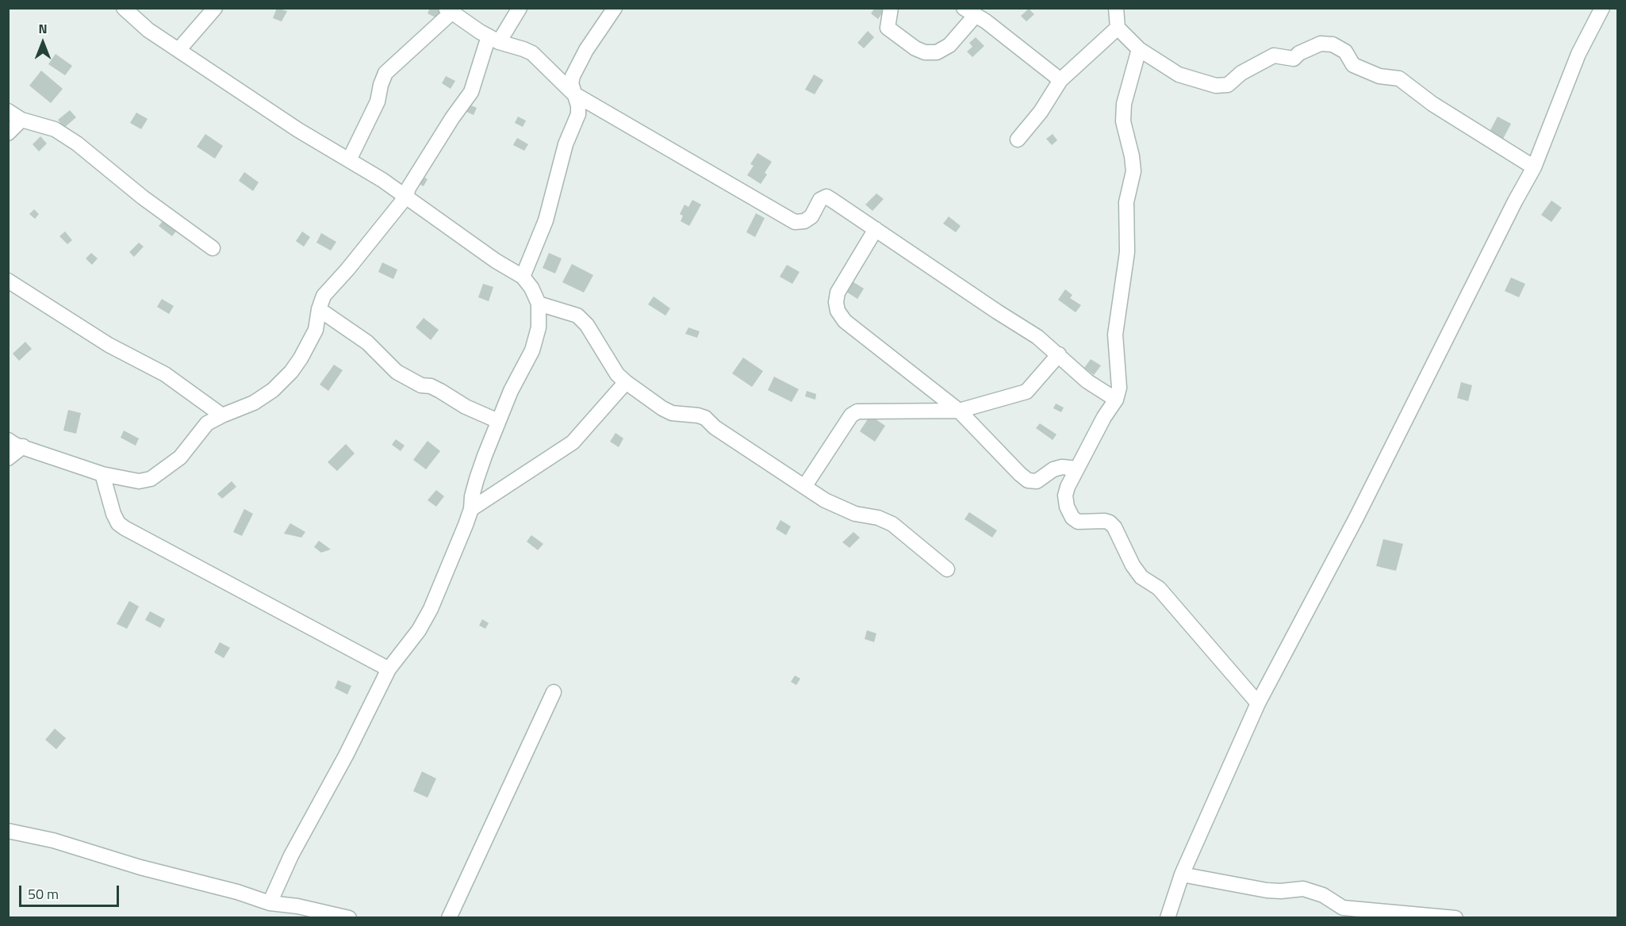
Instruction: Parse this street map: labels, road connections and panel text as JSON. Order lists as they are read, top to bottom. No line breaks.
{"scale_bar":"50 m","north":"top"}
